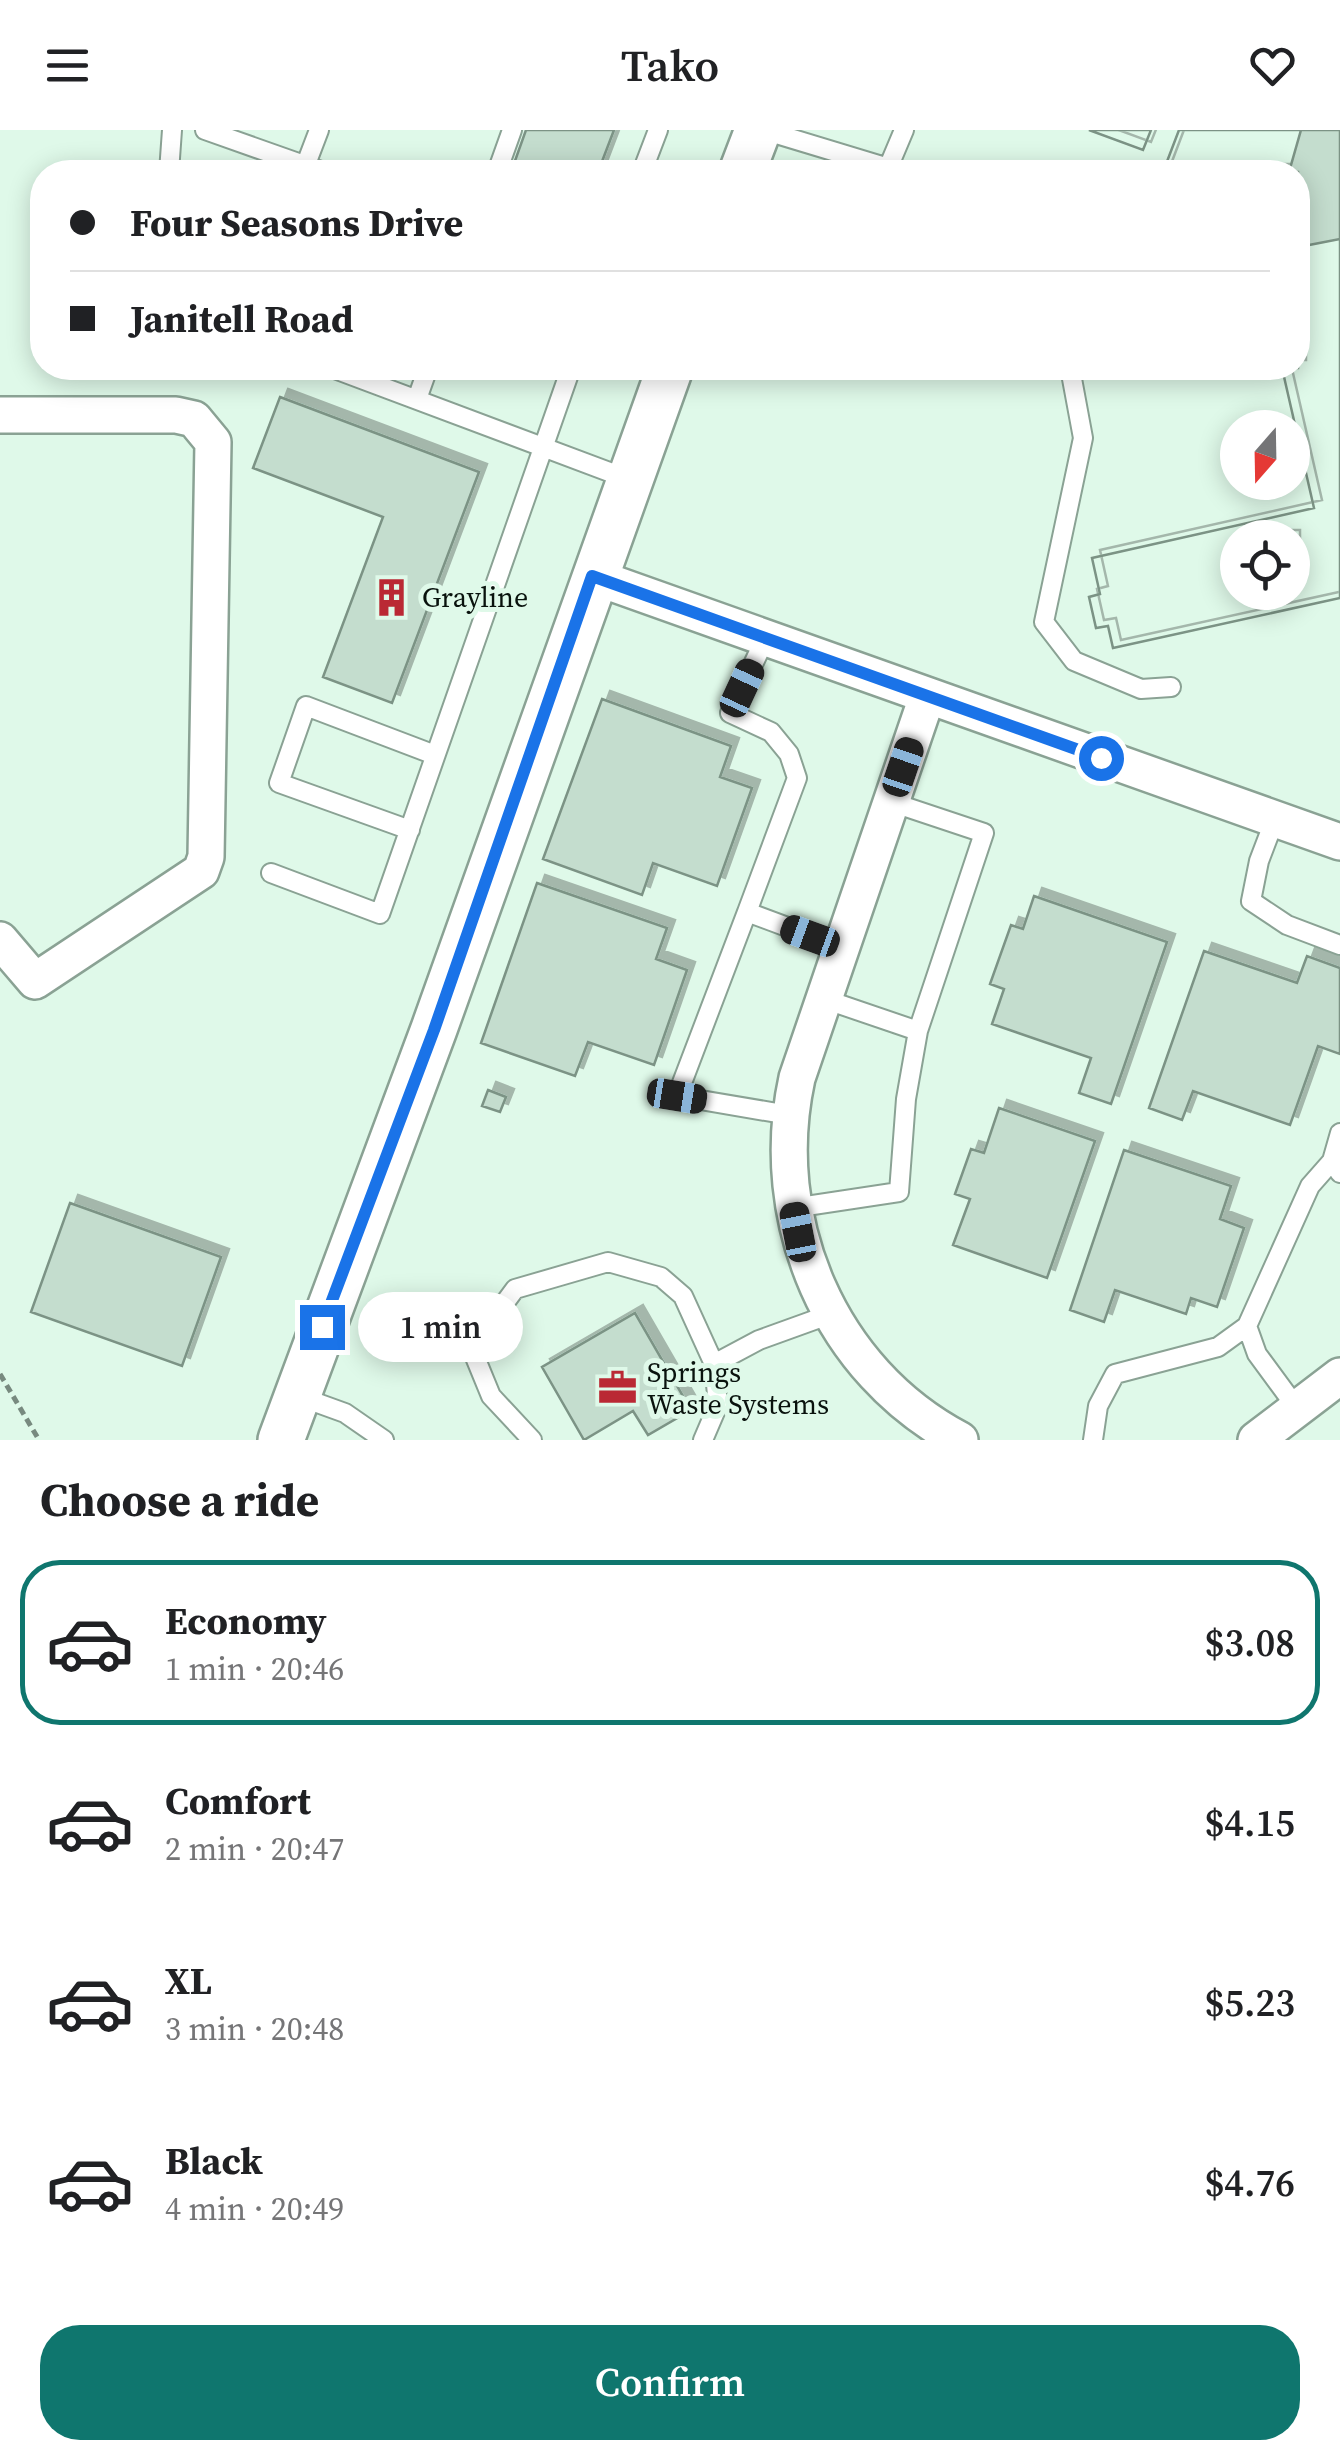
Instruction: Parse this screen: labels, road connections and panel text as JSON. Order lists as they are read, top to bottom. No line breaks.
{"places":{"building":["Grayline"],"office":["Springs Waste Systems"]},"north":"bottom","page":{"header":"Tako","banner":["Four Seasons Drive","Janitell Road"],"bubble":"1 min","heading":"Choose a ride","list":[{"name":"Economy","note":"1 min · 20:46","value":"$3.08"},{"name":"Comfort","note":"2 min · 20:47","value":"$4.15"},{"name":"XL","note":"3 min · 20:48","value":"$5.23"},{"name":"Black","note":"4 min · 20:49","value":"$4.76"}],"buttons":"Confirm"}}
